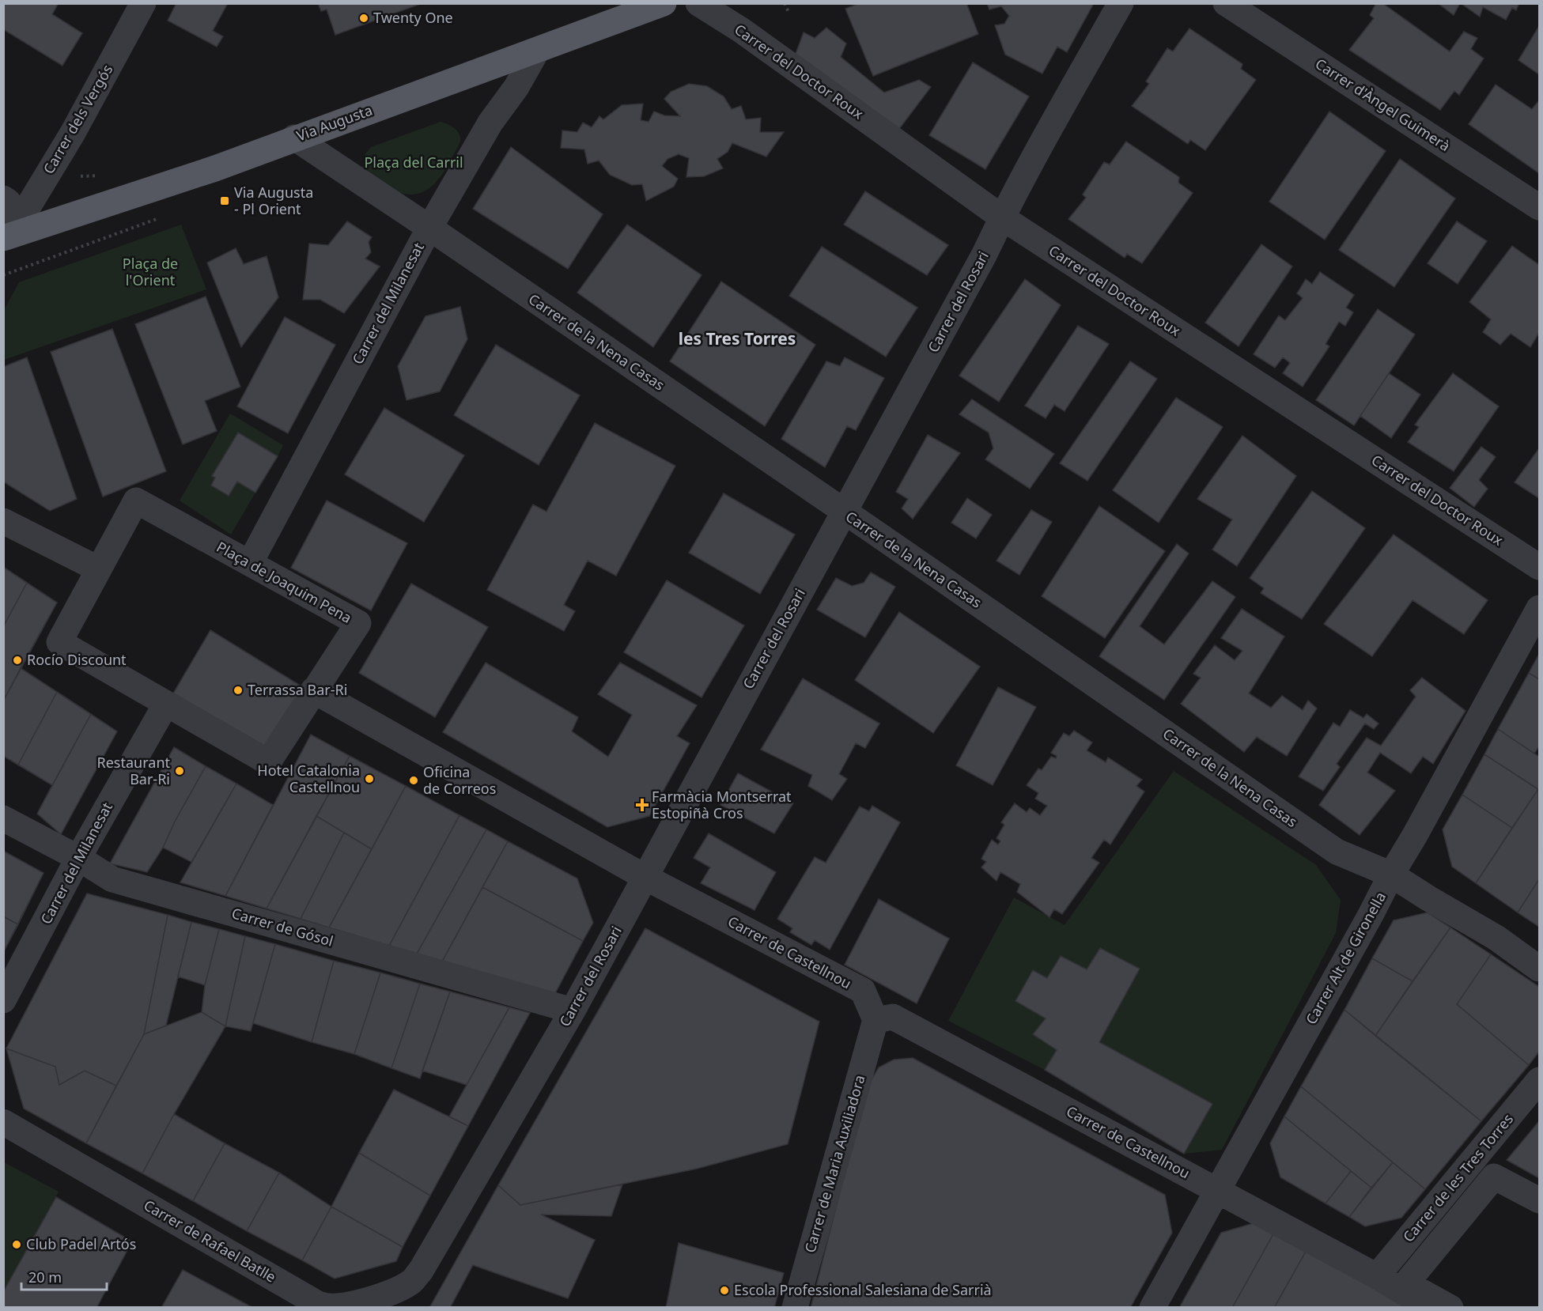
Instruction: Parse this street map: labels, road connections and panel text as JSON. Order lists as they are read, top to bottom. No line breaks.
{"streets":{"main road":["Via Augusta"],"street":["Carrer del Doctor Roux","Carrer d'Àngel Guimerà","Carrer dels Vergós","Carrer del Rosari","Carrer del Milanesat","Carrer de la Nena Casas","Plaça de Joaquim Pena","Carrer de Gósol","Carrer de Castellnou","Carrer Alt de Gironella","Carrer de Maria Auxiliadora","Carrer de les Tres Torres","Carrer de Rafael Batlle"]},"crossings":[["Carrer del Doctor Roux","Carrer del Rosari"],["Carrer dels Vergós","Via Augusta"],["Via Augusta","Carrer del Milanesat"],["Via Augusta","Carrer de la Nena Casas"],["Carrer del Rosari","Carrer de la Nena Casas"],["Carrer del Rosari","Carrer de Gósol"],["Carrer del Rosari","Carrer de Castellnou"],["Carrer del Rosari","Carrer de Rafael Batlle"],["Carrer del Milanesat","Carrer de la Nena Casas"],["Carrer del Milanesat","Plaça de Joaquim Pena"],["Carrer del Milanesat","Carrer de Gósol"],["Carrer de la Nena Casas","Carrer Alt de Gironella"],["Plaça de Joaquim Pena","Carrer de Castellnou"],["Carrer de Castellnou","Carrer Alt de Gironella"],["Carrer de Castellnou","Carrer de Maria Auxiliadora"],["Carrer de Castellnou","Carrer de les Tres Torres"]],"districts":["les Tres Torres"],"parks":["Plaça del Carril","Plaça de l'Orient"],"places":{"other":["Twenty One","Rocío Discount","Terrassa Bar-Ri","Restaurant Bar-Ri","Hotel Catalonia Castellnou","Oficina de Correos","Club Padel Artós","Escola Professional Salesiana de Sarrià"],"transit":["Via Augusta - Pl Orient"],"health":["Farmàcia Montserrat Estopiñà Cros"]},"scale_bar":"20 m"}
